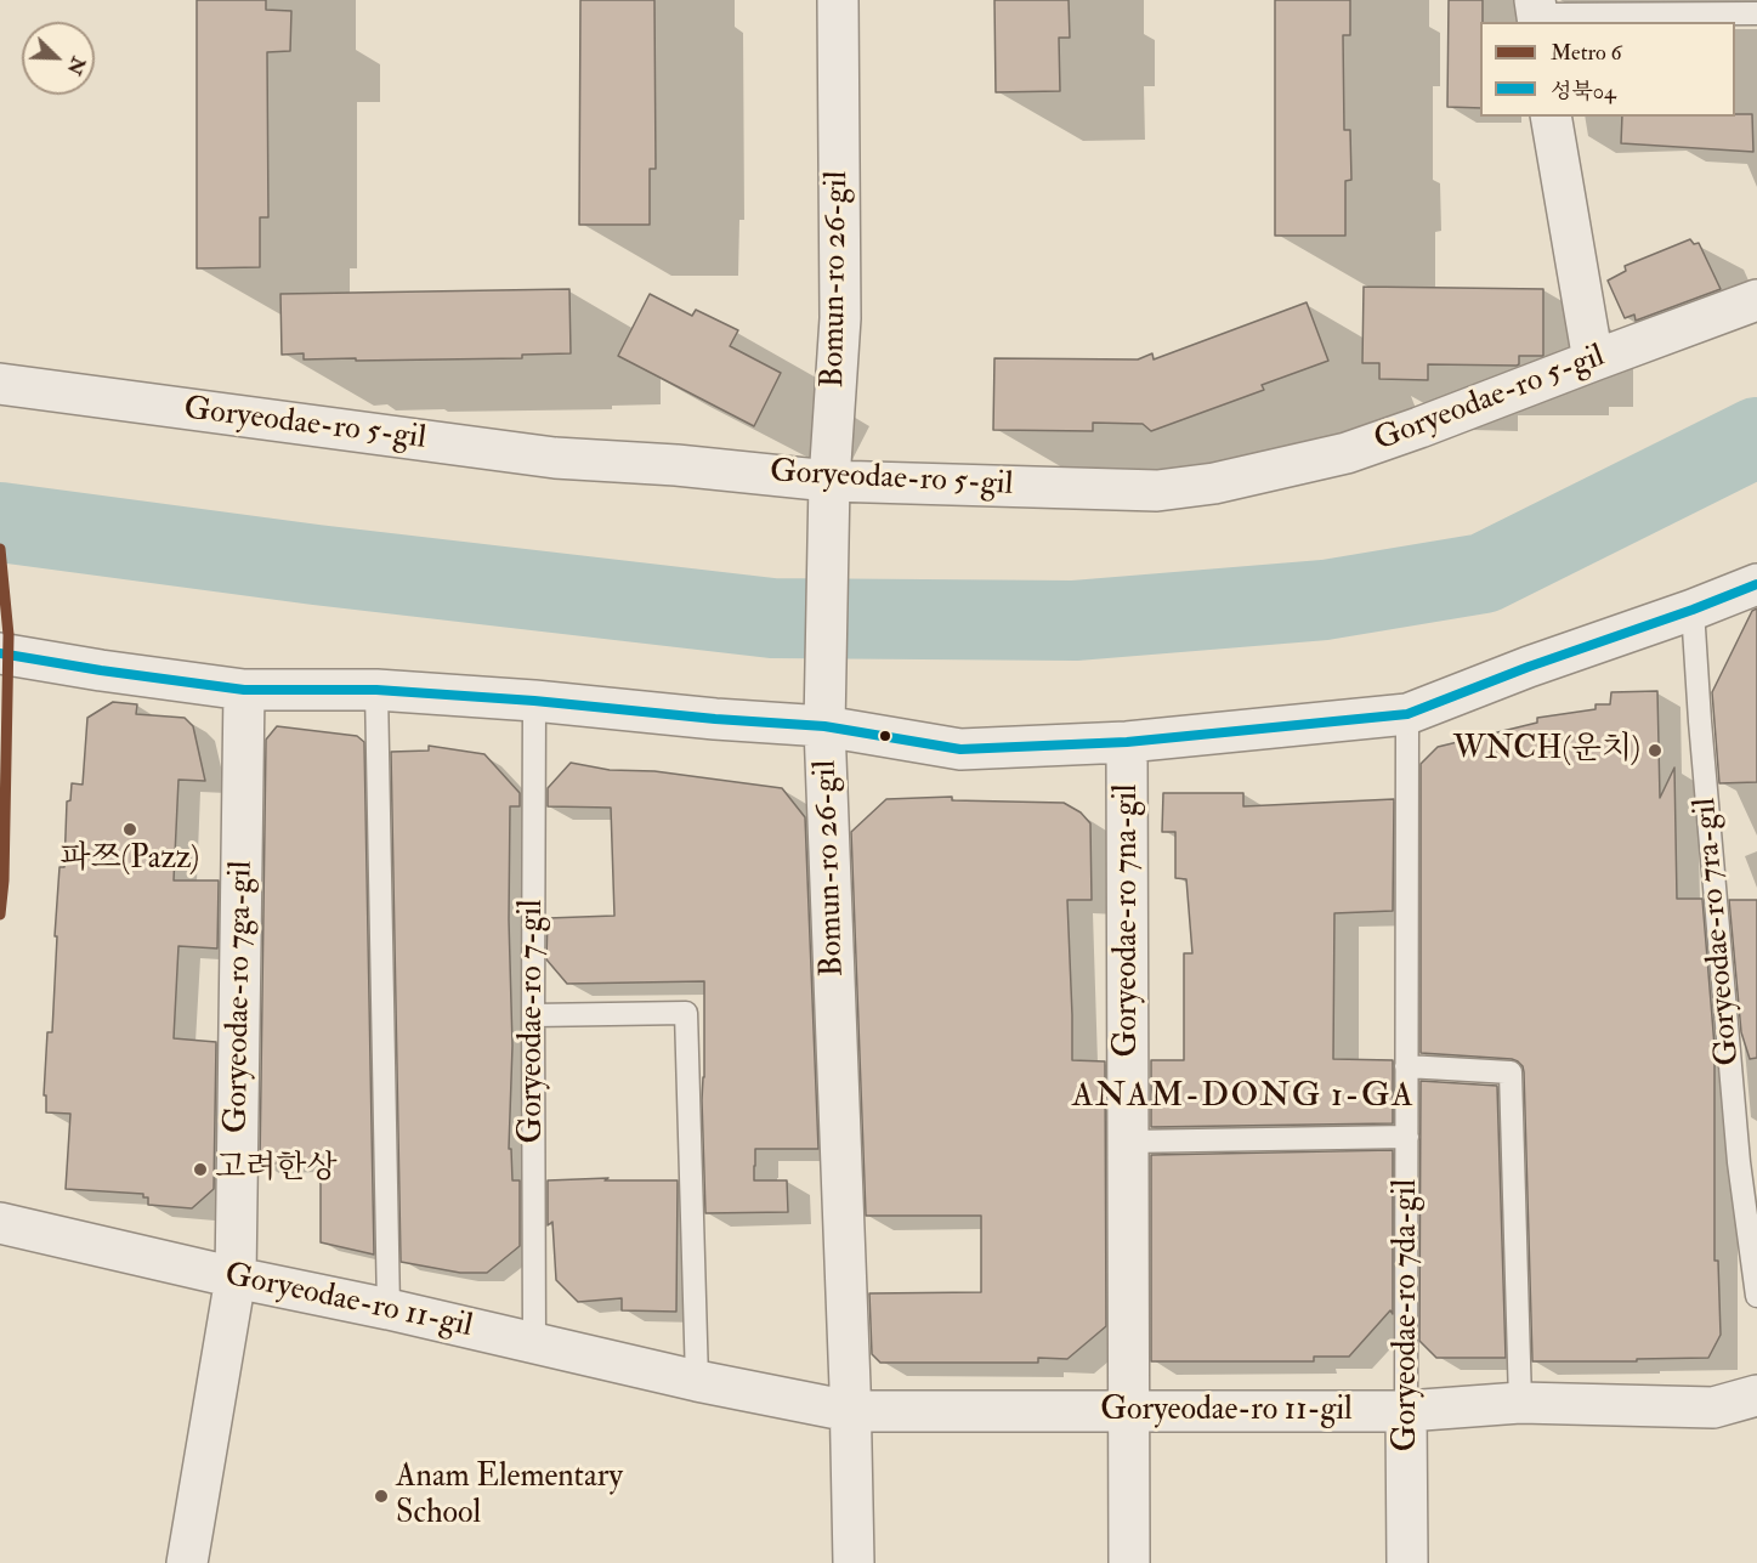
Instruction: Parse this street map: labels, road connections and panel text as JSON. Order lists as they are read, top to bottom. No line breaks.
{"streets":{"street":["Bomun-ro 26-gil","Goryeodae-ro 5-gil","Goryeodae-ro 7na-gil","Goryeodae-ro 7ga-gil","Goryeodae-ro 11-gil","Goryeodae-ro 7da-gil"],"lane":["Goryeodae-ro 7ra-gil","Goryeodae-ro 7-gil"]},"crossings":[["Bomun-ro 26-gil","Goryeodae-ro 5-gil"],["Bomun-ro 26-gil","Goryeodae-ro 11-gil"],["Goryeodae-ro 7na-gil","Goryeodae-ro 11-gil"],["Goryeodae-ro 7ga-gil","Goryeodae-ro 11-gil"],["Goryeodae-ro 7-gil","Goryeodae-ro 11-gil"],["Goryeodae-ro 11-gil","Goryeodae-ro 7da-gil"]],"districts":["ANAM-DONG 1-GA"],"places":["WNCH(운치)","파쯔(Pazz)","고려한상","Anam Elementary School"],"lines":["metro line 6","transit line 성북04"],"legend":["Metro 6","성북04"],"north":"bottom right"}
